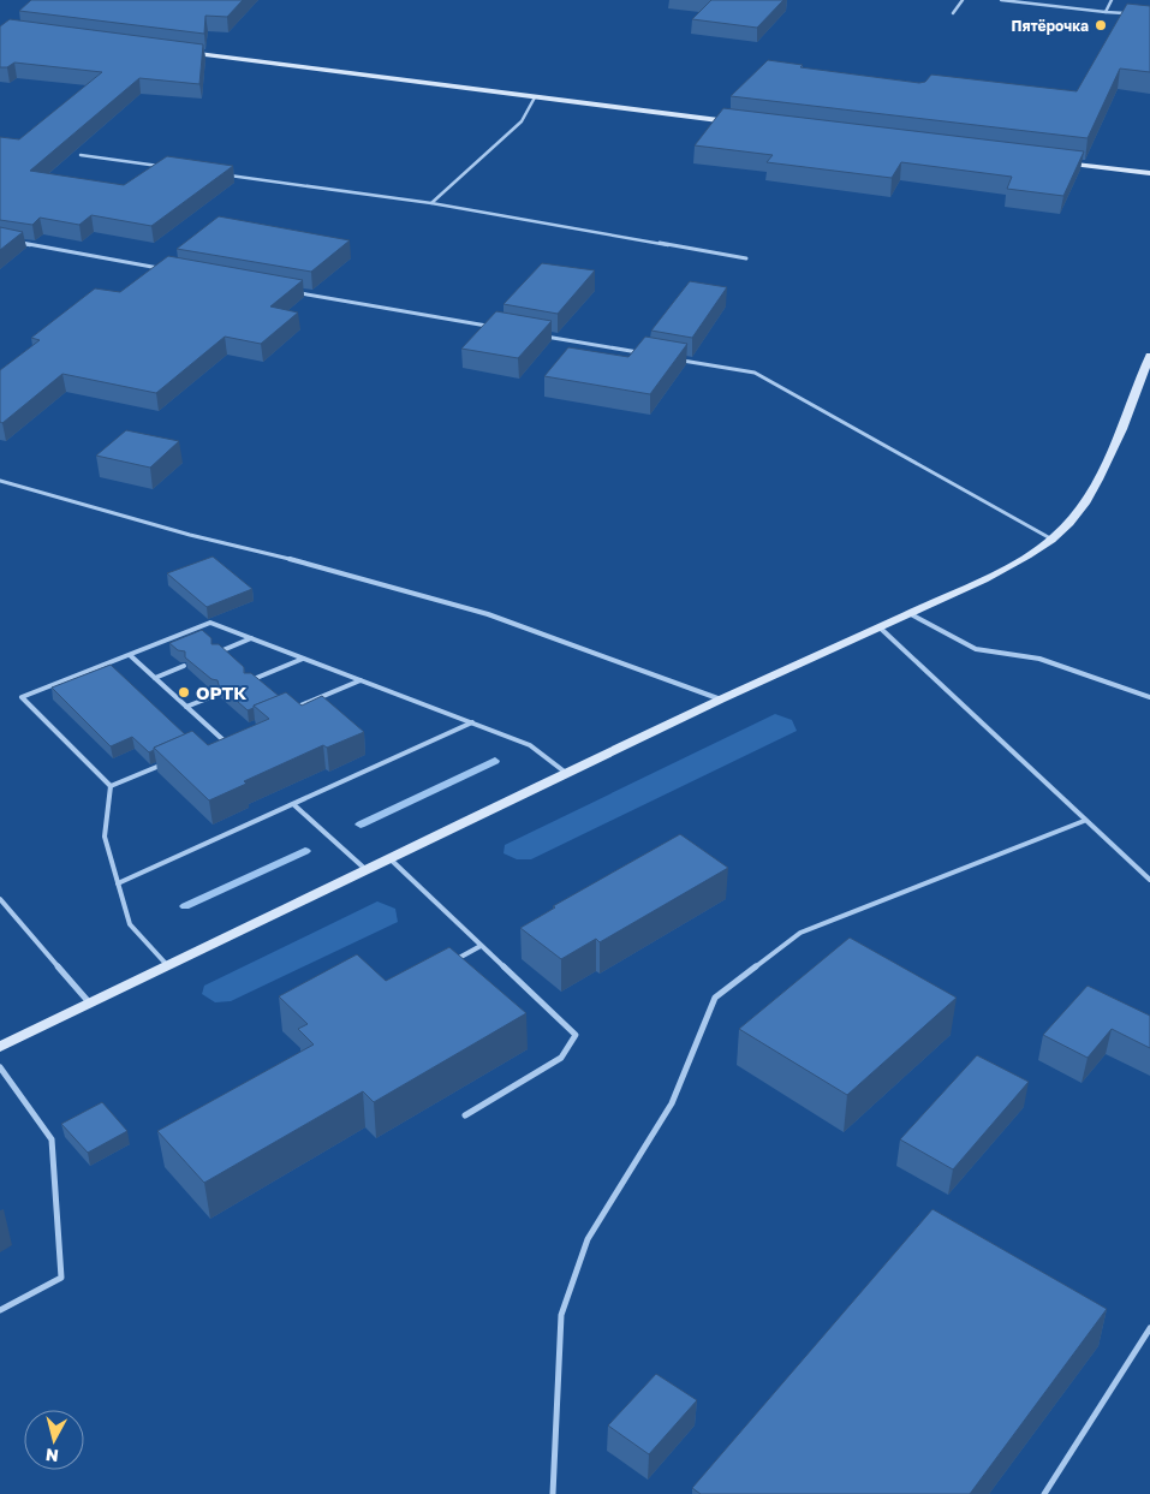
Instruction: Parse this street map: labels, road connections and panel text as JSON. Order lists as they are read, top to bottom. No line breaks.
{"places":["Пятёрочка","ОРТК"],"north":"bottom"}
